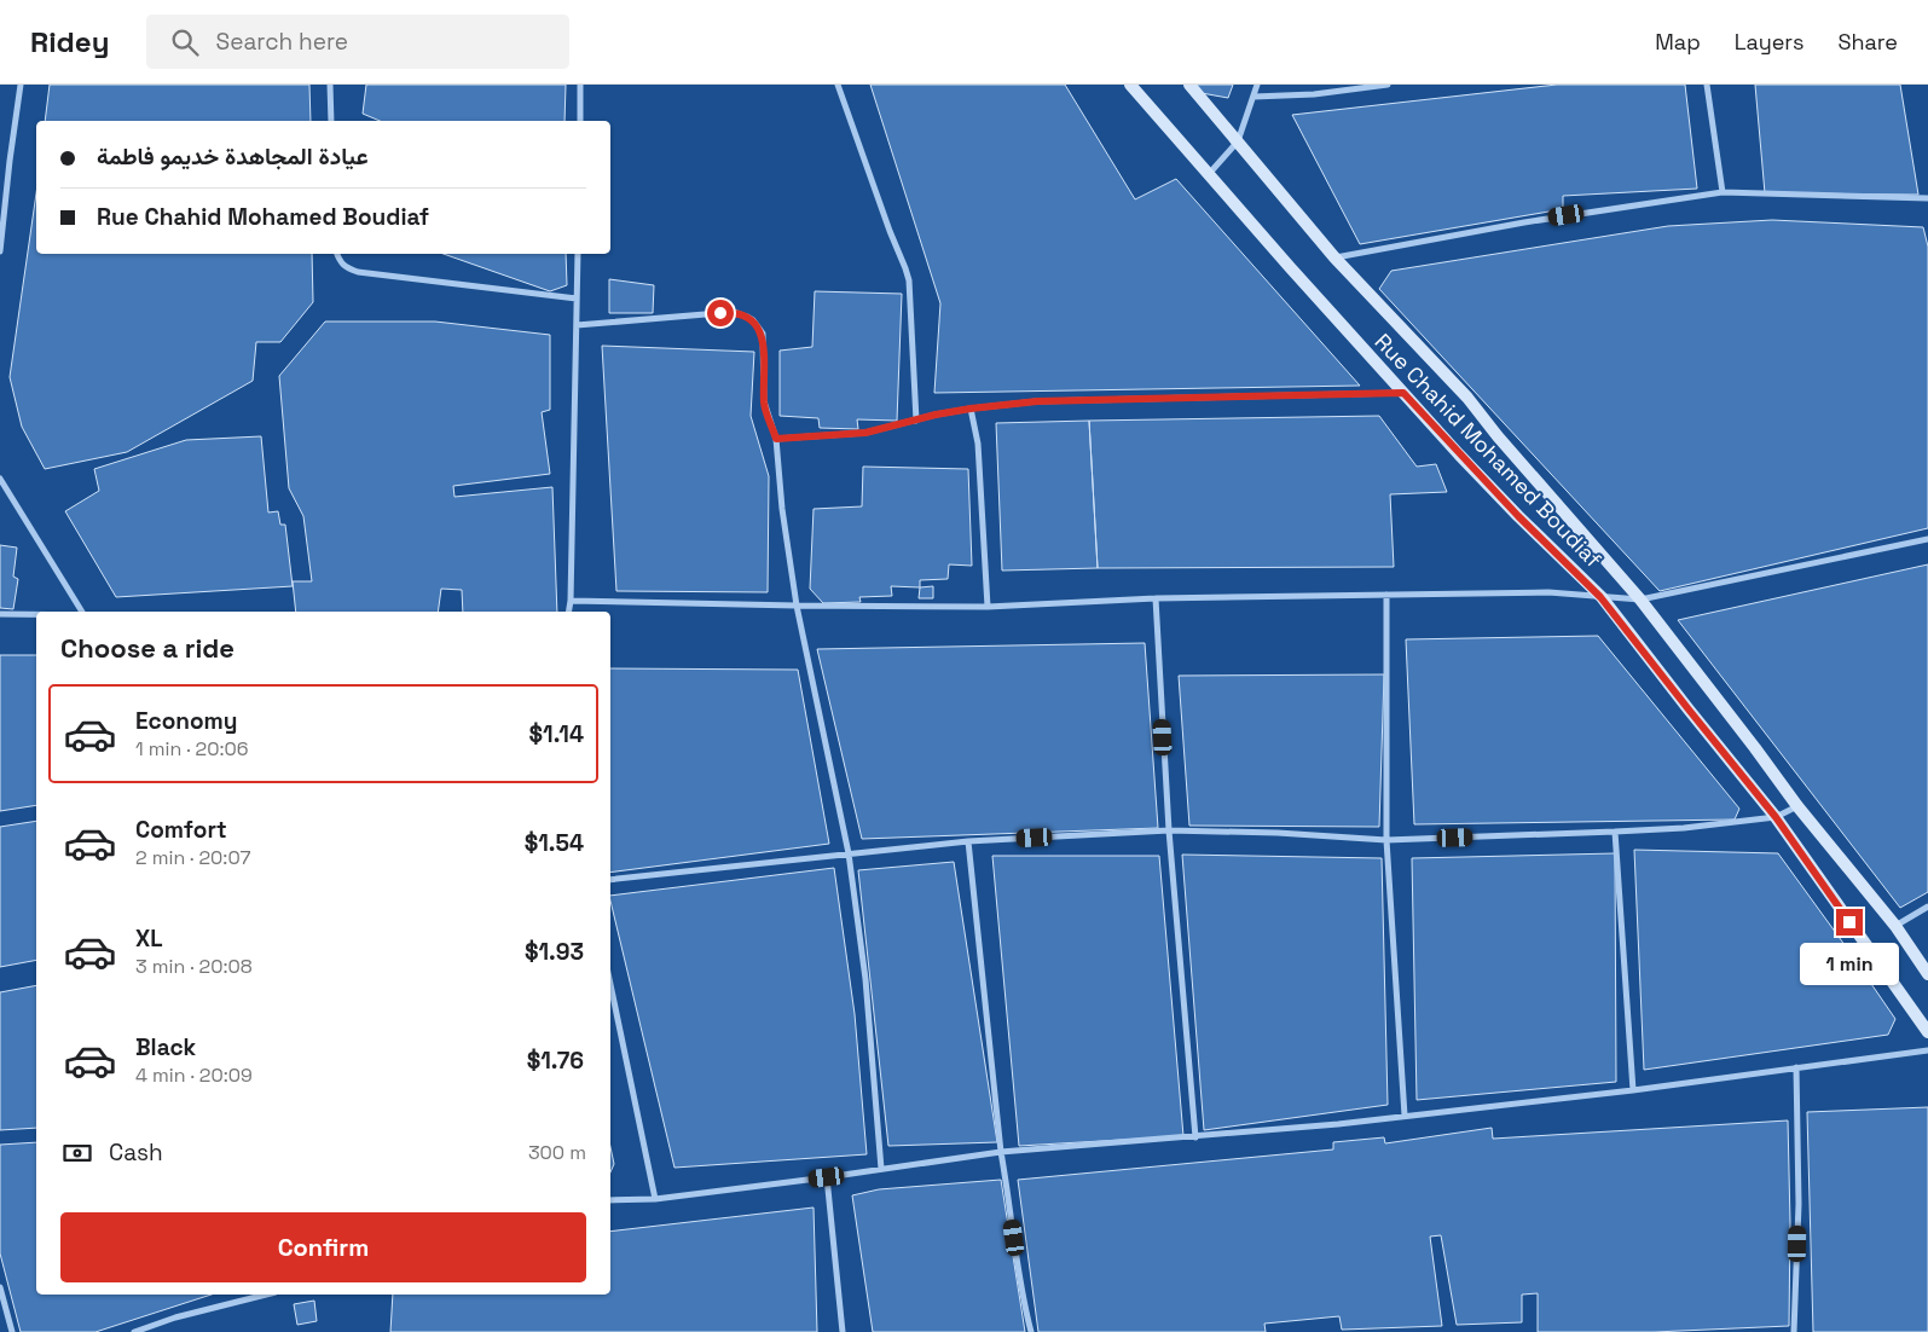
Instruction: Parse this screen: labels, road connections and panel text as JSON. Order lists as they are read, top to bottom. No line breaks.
{"streets":{"main road":["Rue Chahid Mohamed Boudiaf"]},"page":{"header":"Ridey","search":"Search here","nav":["Map","Layers","Share"],"banner":["عيادة المجاهدة خديمو فاطمة","Rue Chahid Mohamed Boudiaf"],"heading":"Choose a ride","list":[{"name":"Economy","note":"1 min · 20:06","value":"$1.14"},{"name":"Comfort","note":"2 min · 20:07","value":"$1.54"},{"name":"XL","note":"3 min · 20:08","value":"$1.93"},{"name":"Black","note":"4 min · 20:09","value":"$1.76"}],"bubble":"1 min","pay":["Cash","300 m"],"buttons":"Confirm"}}
